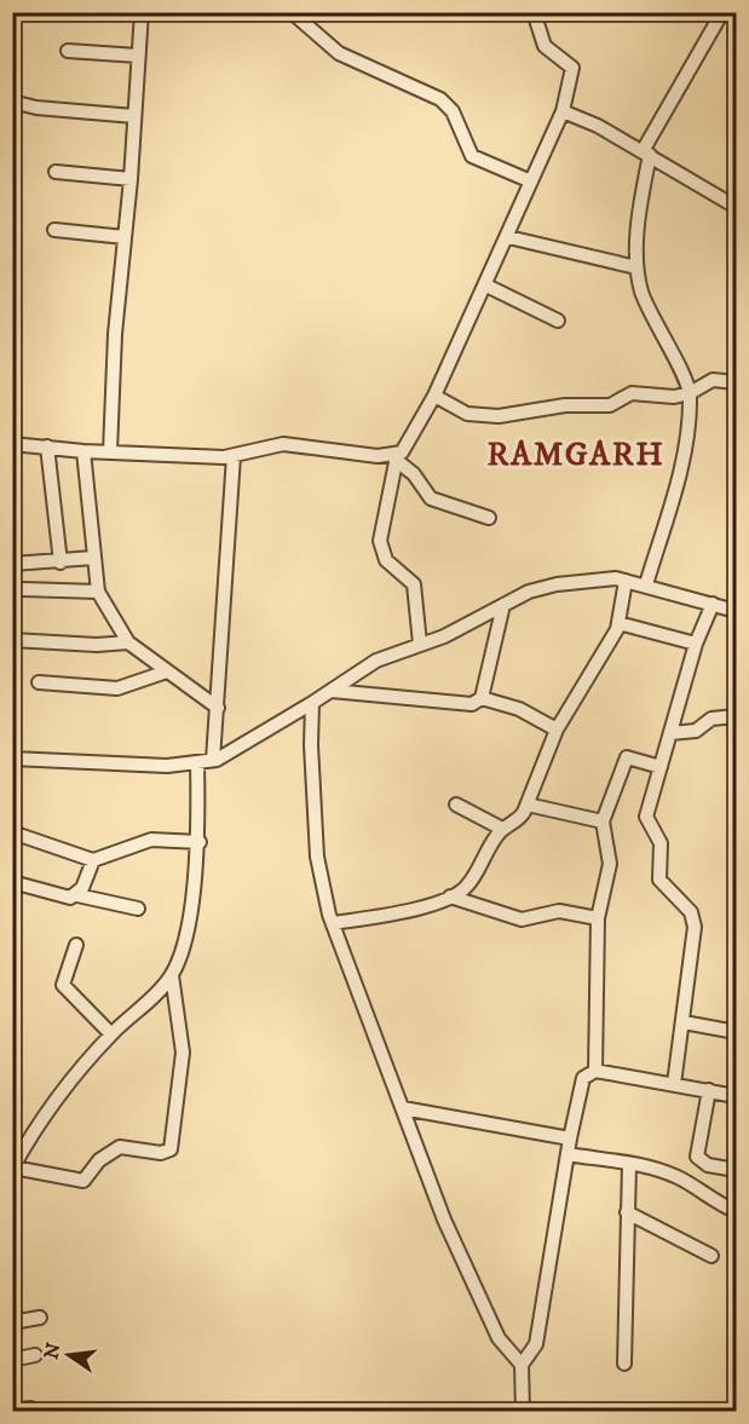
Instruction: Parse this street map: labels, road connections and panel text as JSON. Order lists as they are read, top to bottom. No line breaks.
{"districts":["RAMGARH"],"north":"left"}
